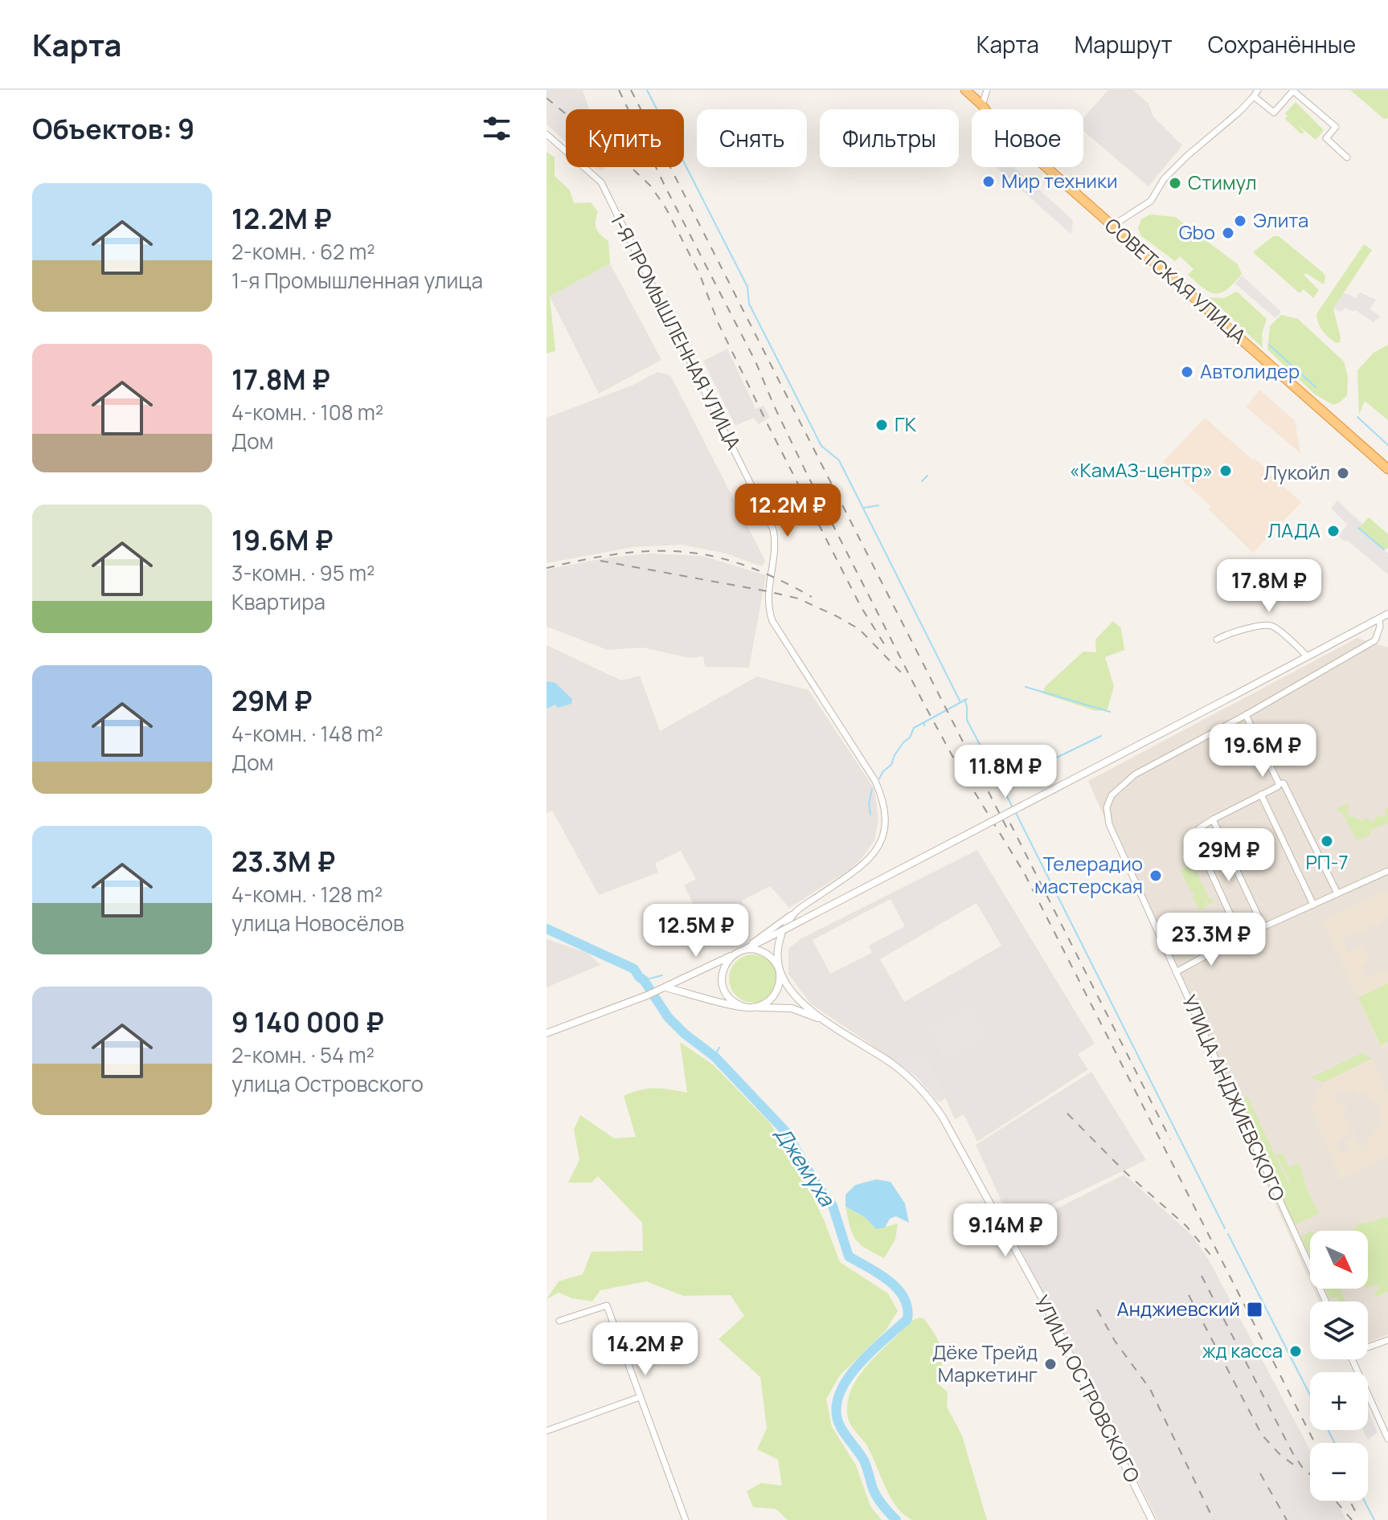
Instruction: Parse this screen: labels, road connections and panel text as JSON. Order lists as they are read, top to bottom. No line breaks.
{"streets":{"highway":["СОВЕТСКАЯ УЛИЦА"],"street":["1-Я ПРОМЫШЛЕННАЯ УЛИЦА","УЛИЦА АНДЖИЕВСКОГО","УЛИЦА ОСТРОВСКОГО"]},"water":["Джемуха"],"places":{"other":["Мир техники","Стимул","Элита","Gbo","Автолидер","ГК","«КамАЗ-центр»","Лукойл","ЛАДА","РП-7","Телерадио мастерская","жд касса","Дёке Трейд Маркетинг"],"transit":["Анджиевский"]},"north":"bottom right","page":{"header":"Карта","nav":["Карта","Маршрут","Сохранённые"],"heading":"Объектов: 9","chip":["Купить","Снять","Фильтры","Новое"],"list":[{"name":"12.2M ₽","note":"2-комн. · 62 m² · 1-я Промышленная улица"},{"name":"17.8M ₽","note":"4-комн. · 108 m² · Дом"},{"name":"19.6M ₽","note":"3-комн. · 95 m² · Квартира"},{"name":"29M ₽","note":"4-комн. · 148 m² · Дом"},{"name":"23.3M ₽","note":"4-комн. · 128 m² · улица Новосёлов"},{"name":"9 140 000 ₽","note":"2-комн. · 54 m² · улица Островского"}],"price":["12.2M ₽","17.8M ₽","19.6M ₽","11.8M ₽","29M ₽","12.5M ₽","23.3M ₽","9.14M ₽","14.2M ₽"],"map_buttons":["+","−"]}}
